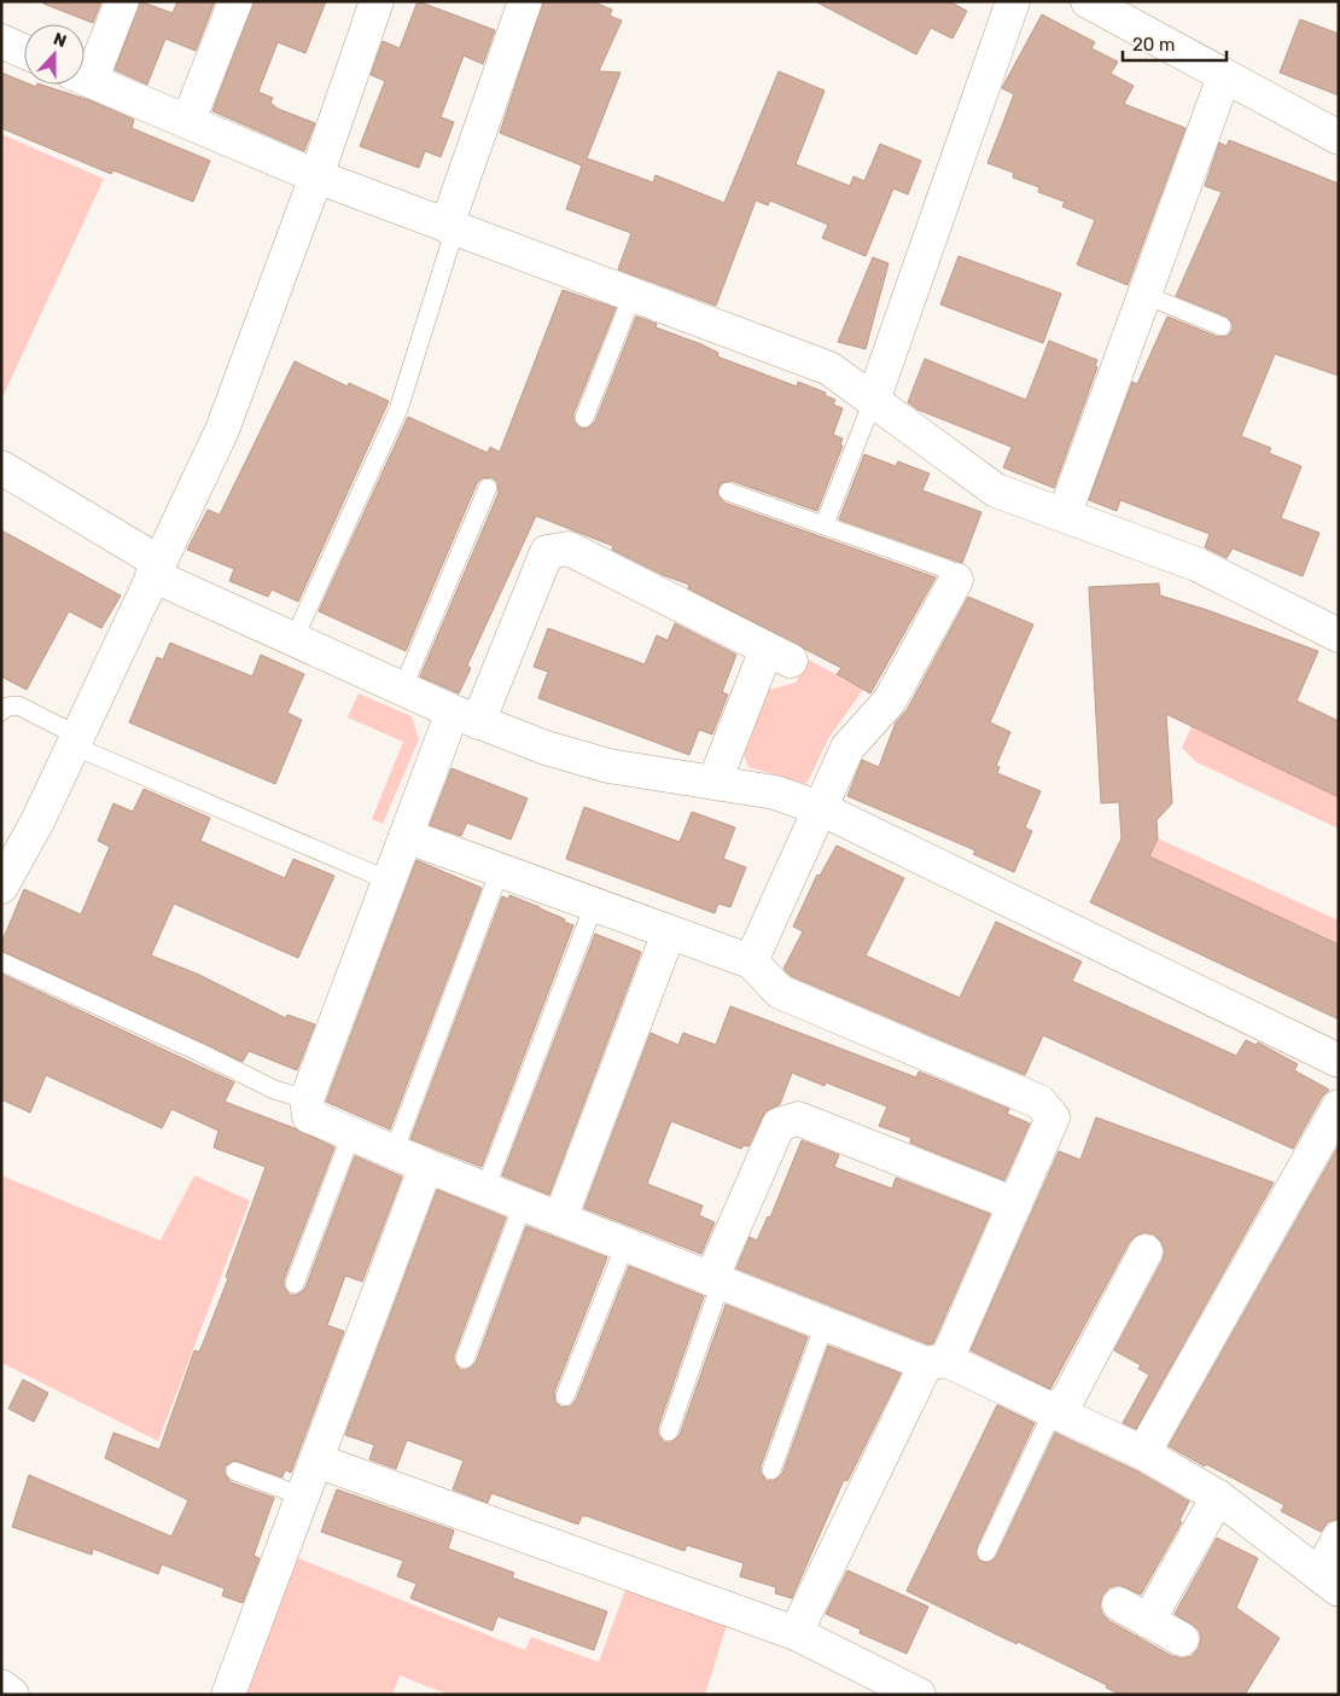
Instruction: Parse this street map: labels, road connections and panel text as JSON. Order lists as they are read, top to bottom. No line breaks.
{"scale_bar":"20 m","north":"top"}
